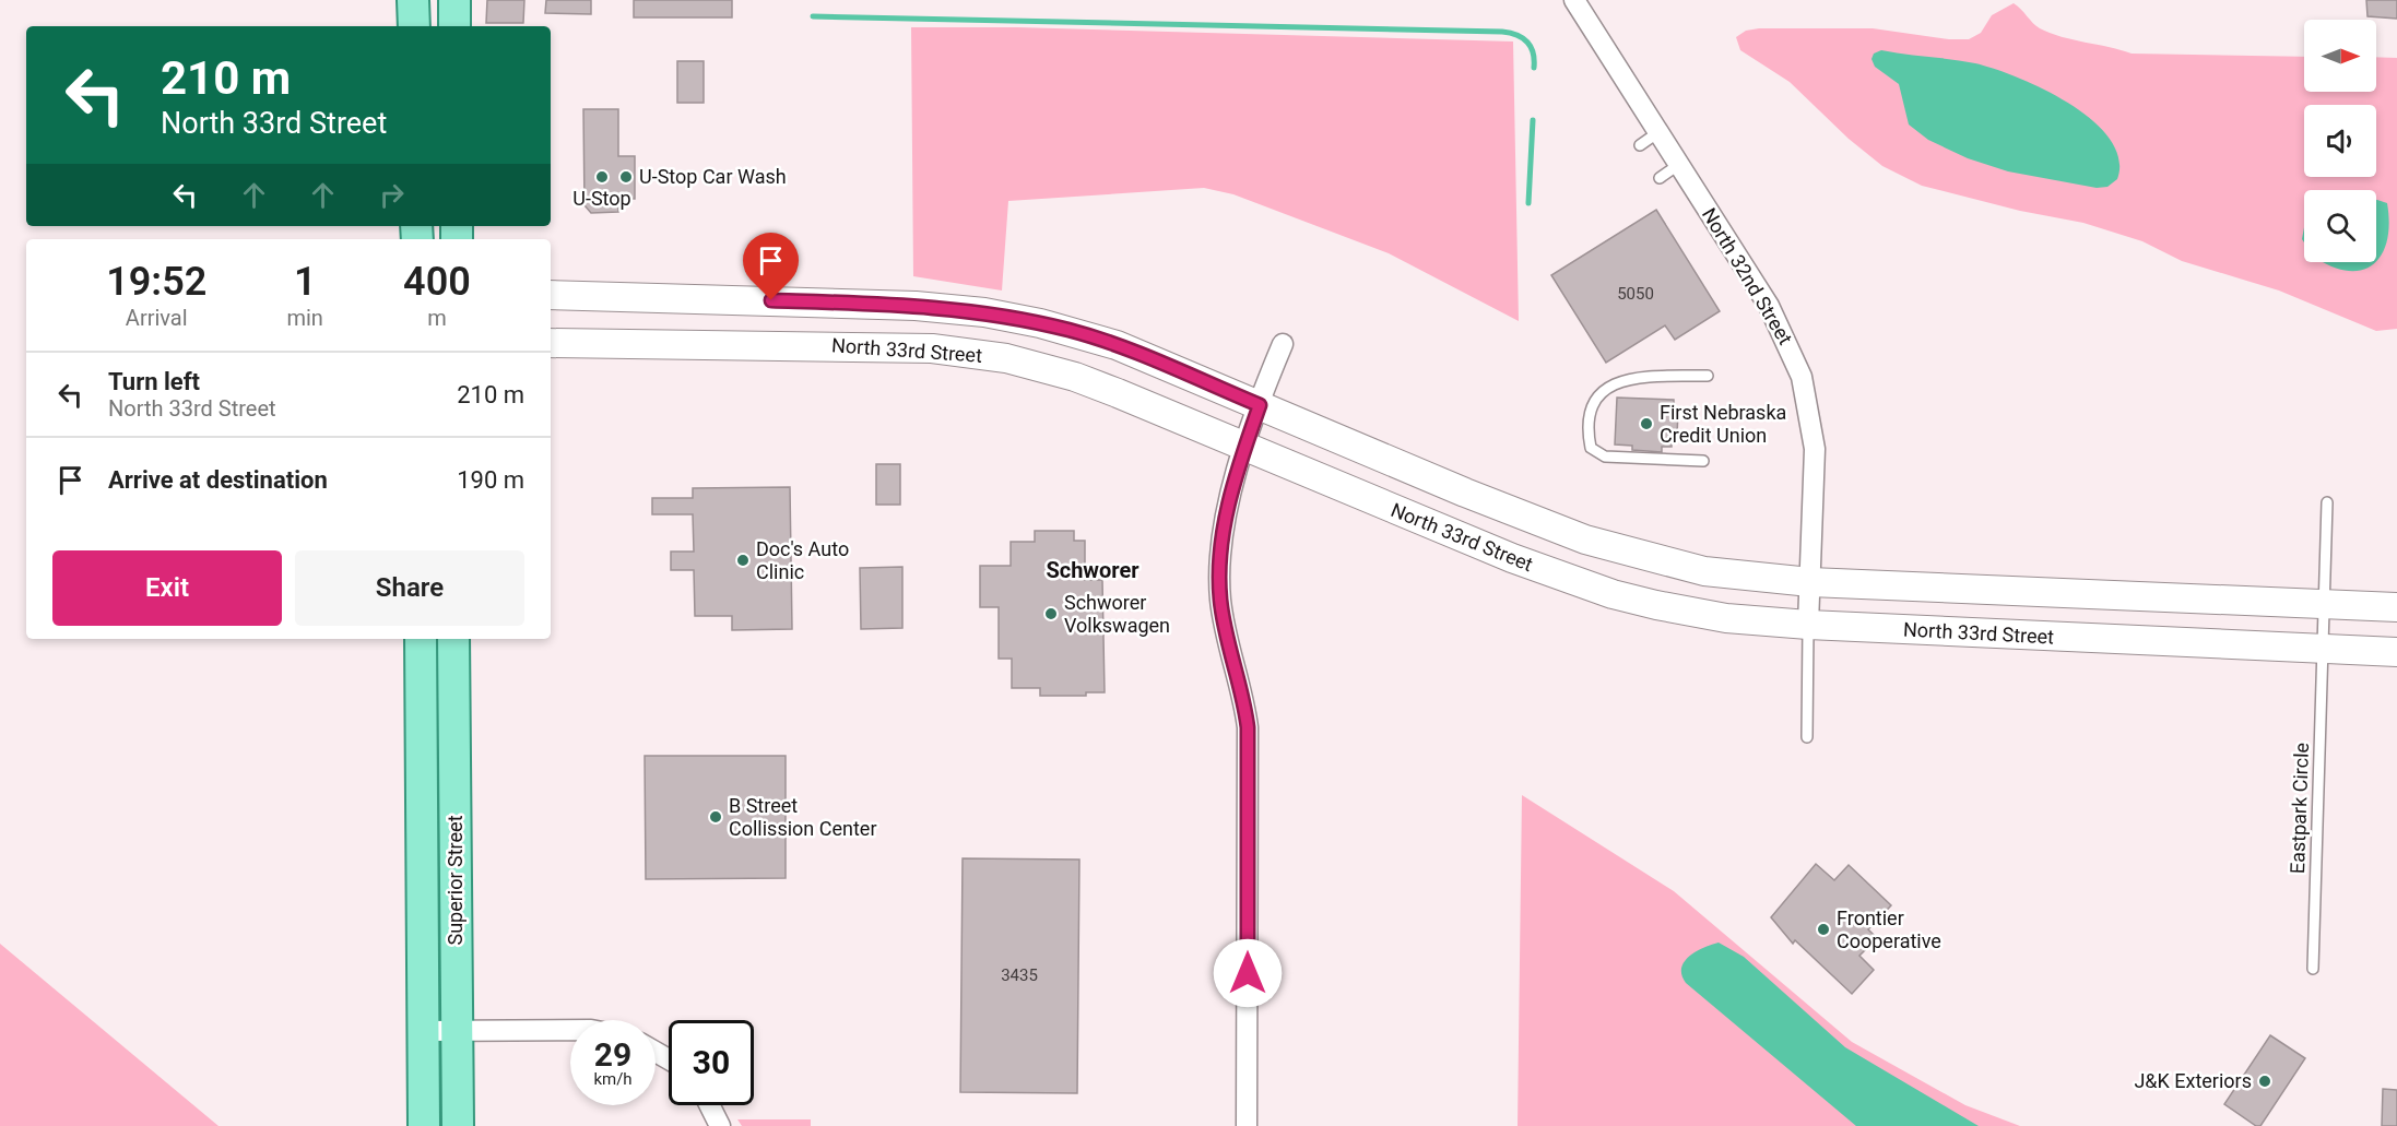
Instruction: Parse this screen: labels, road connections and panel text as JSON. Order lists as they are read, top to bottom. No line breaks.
{"streets":{"main road":["North 33rd Street","Superior Street"],"street":["North 32nd Street"],"lane":["Eastpark Circle"]},"crossings":[["North 32nd Street","North 33rd Street"],["North 33rd Street","Eastpark Circle"]],"districts":["Schworer"],"places":["U-Stop","U-Stop Car Wash","First Nebraska Credit Union","Doc's Auto Clinic","Schworer Volkswagen","B Street Collission Center","Frontier Cooperative","J&K Exteriors"],"house_numbers":["5050","3435"],"north":"right","page":{"turn":["210 m","North 33rd Street"],"eta":["19:52","Arrival","1","min","400","m"],"list":[{"name":"Turn left","note":"North 33rd Street","value":"210 m"},{"name":"Arrive at destination","value":"190 m"}],"buttons":["Exit","Share"],"speed":"29 km/h","limit":"30"}}
